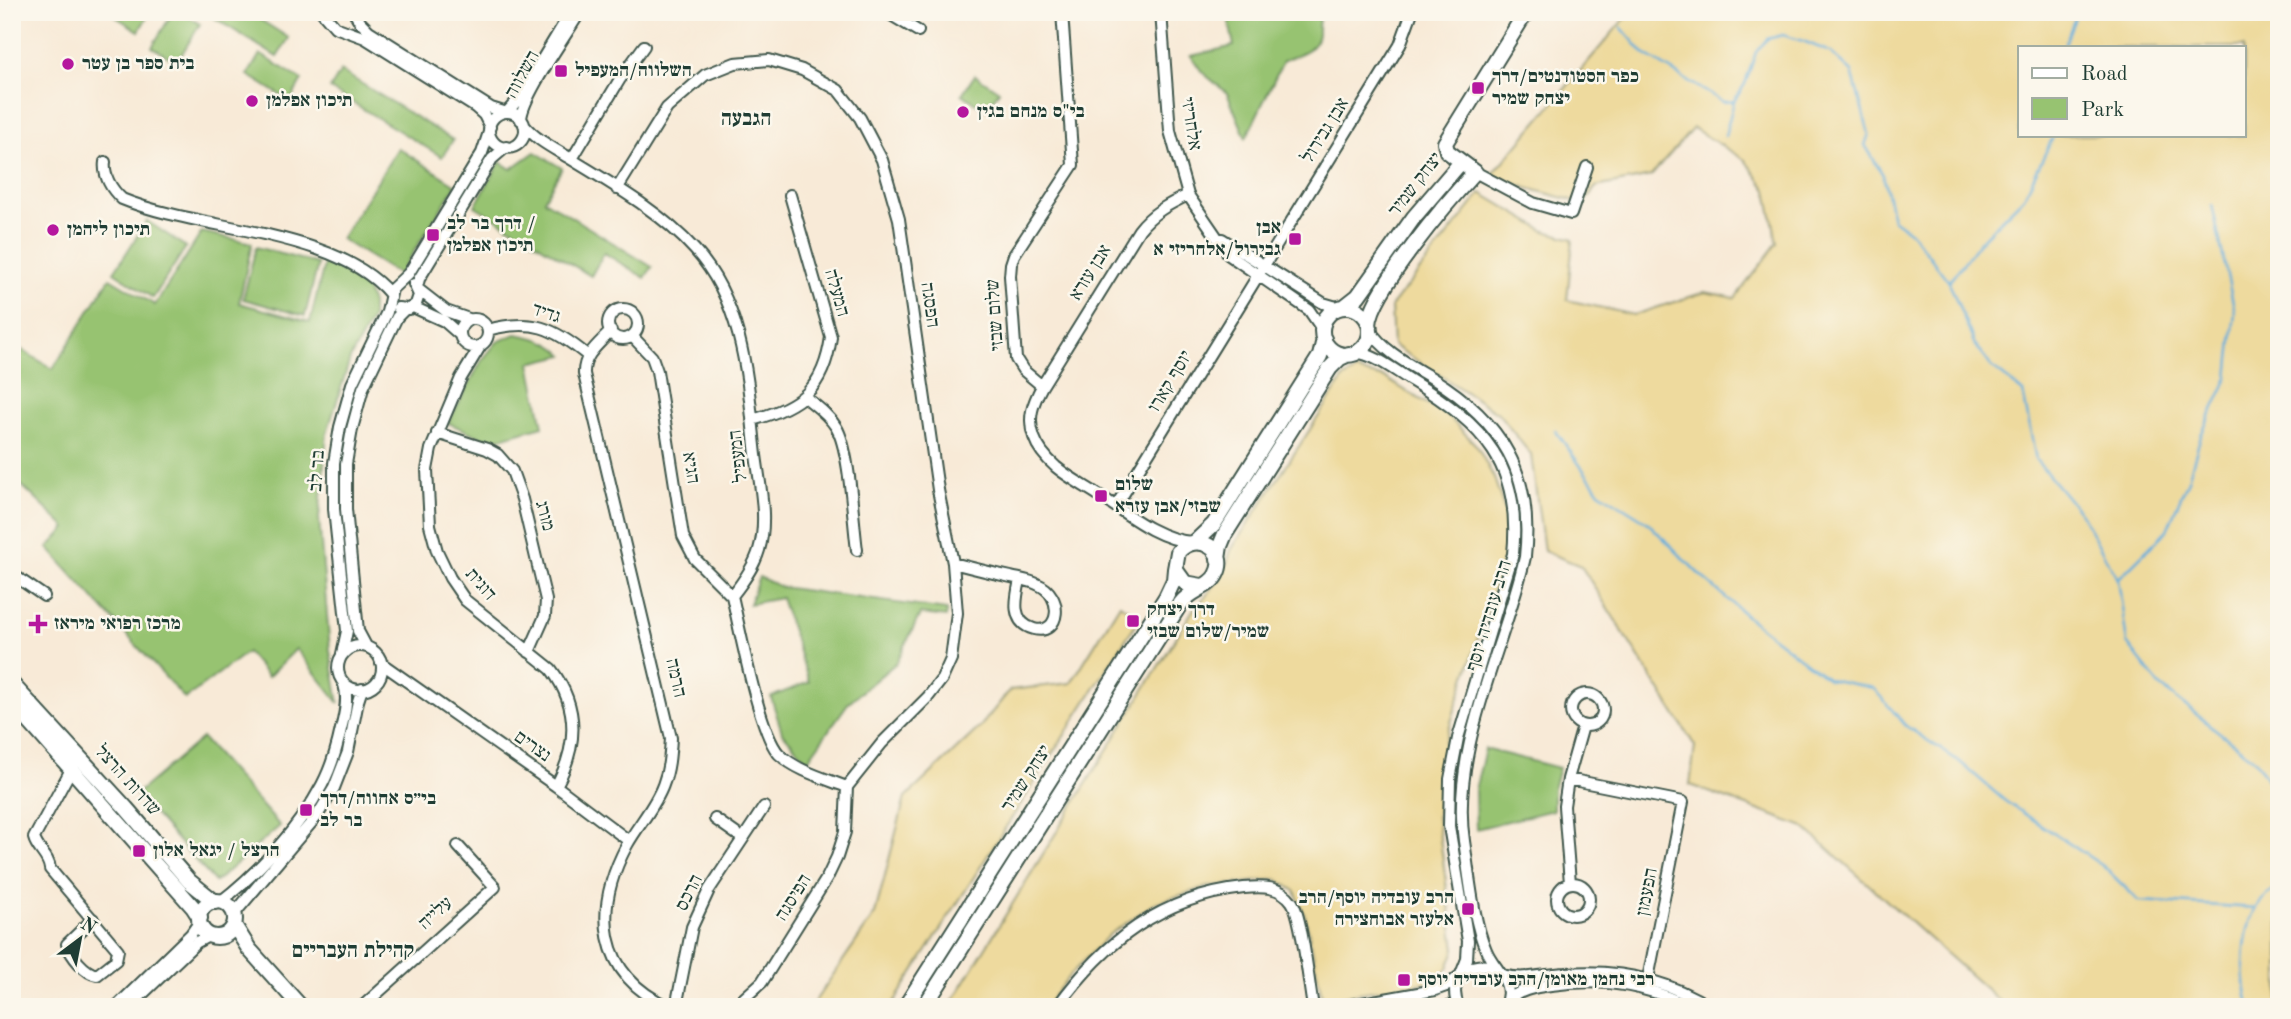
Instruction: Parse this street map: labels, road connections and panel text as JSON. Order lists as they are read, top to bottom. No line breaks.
{"streets":{"main road":["יצחק שמיר","שדרות הרצל"],"street":["השלווה","אלחריזי","אבן גבירול","אבן עזרא","המעלה","הפסגה","גדיד","שלום שבזי","יוסף קארו","המעפיל","הגיא","בר לב","מורג","דוגית","הרב עובדיה יוסף","הרמה","נצרים","הפעמון","הרכס","הפיסגה","עלייה"]},"crossings":[["השלווה","המעפיל"],["אלחריזי","אבן גבירול"],["אלחריזי","יצחק שמיר"],["אלחריזי","אבן עזרא"],["אלחריזי","יוסף קארו"],["אלחריזי","הרב עובדיה יוסף"],["אבן גבירול","יוסף קארו"],["יצחק שמיר","הרב עובדיה יוסף"],["אבן עזרא","שלום שבזי"],["המעלה","המעפיל"],["הפסגה","המעפיל"],["הפסגה","הפיסגה"],["גדיד","דוגית"],["גדיד","הרמה"],["המעפיל","הגיא"],["בר לב","נצרים"],["מורג","דוגית"],["דוגית","נצרים"],["הרמה","נצרים"]],"districts":["הגבעה","קהילת העבריים"],"places":{"other":["בית ספר בן עטר","תיכון אפלמן","בי\"ס מנחם בגין","תיכון ליהמן"],"transit":["השלווה/המעפיל","כפר הסטודנטים/דרך יצחק שמיר","דרך בר לב / תיכון אפלמן","אבן גבירול/אלחריזי א","שלום שבזי/אבן עזרא","דרך יצחק שמיר/שלום שבזי","בי״ס אחווה/דרך בר לב","הרצל / יגאל אלון","הרב עובדיה יוסף/הרב אלעזר אבוחצירה","רבי נחמן מאומן/הרב עובדיה יוסף"],"health":["מרכז רפואי מיראז"]},"legend":["Road","Park"],"north":"top right"}
